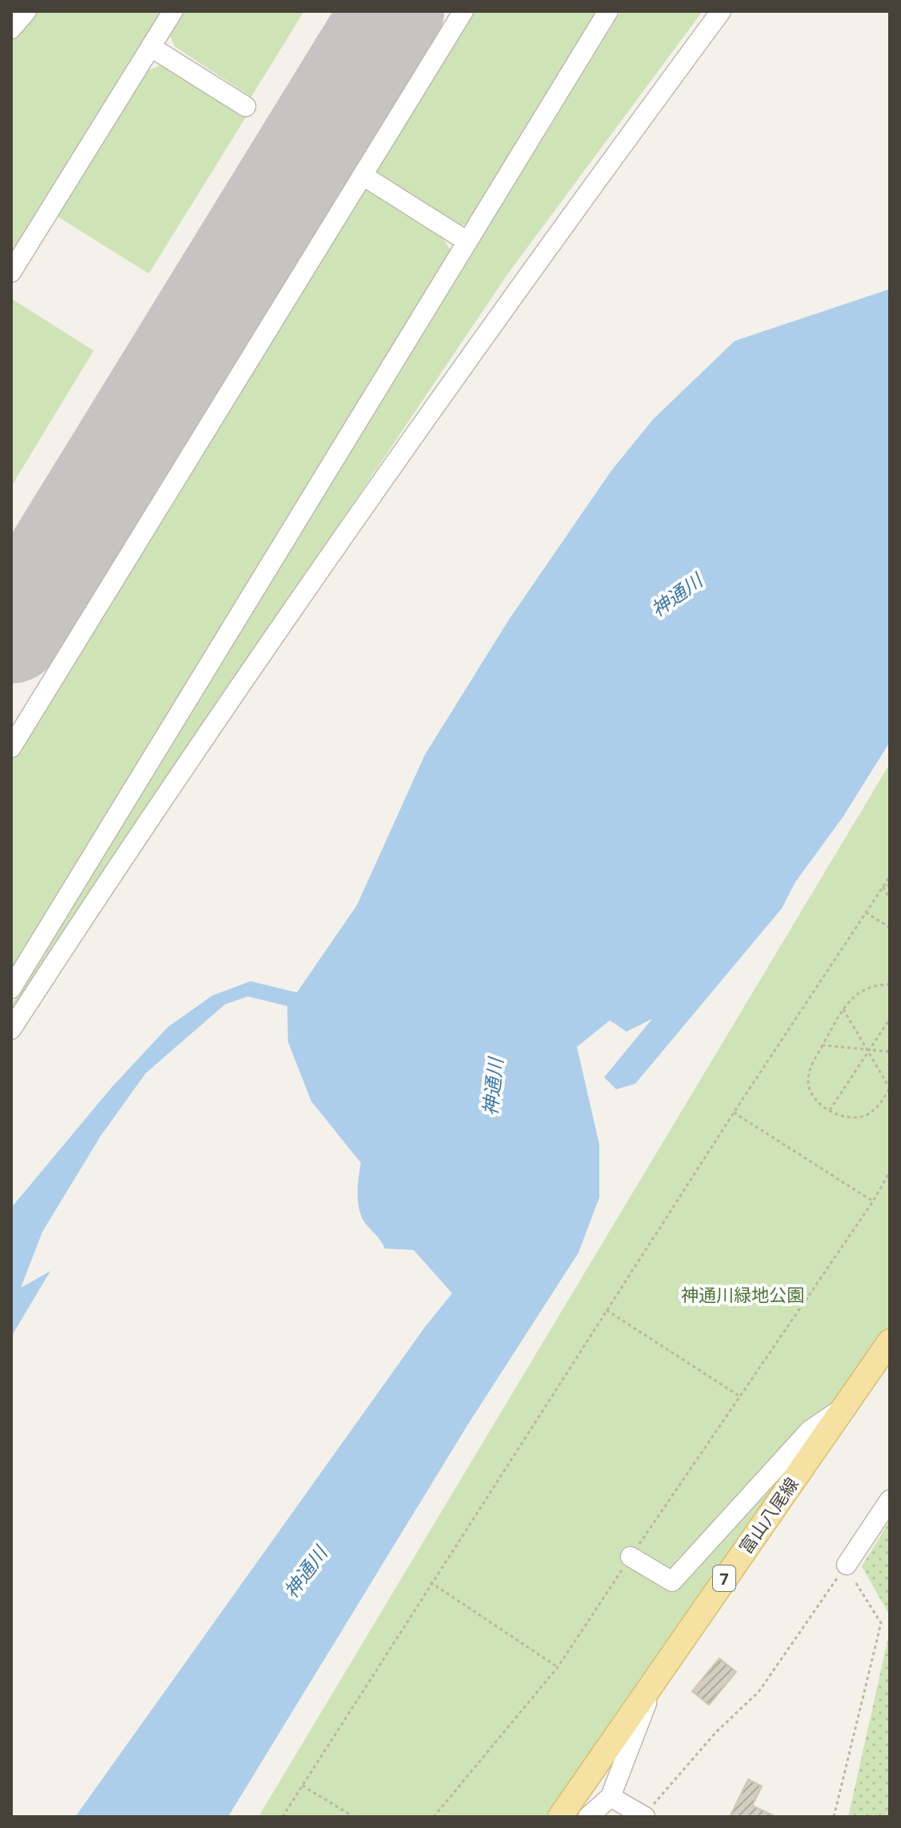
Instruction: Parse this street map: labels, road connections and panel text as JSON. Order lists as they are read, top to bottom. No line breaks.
{"streets":{"main road":["富山八尾線","7"]},"water":["神通川"],"parks":["神通川緑地公園"]}
